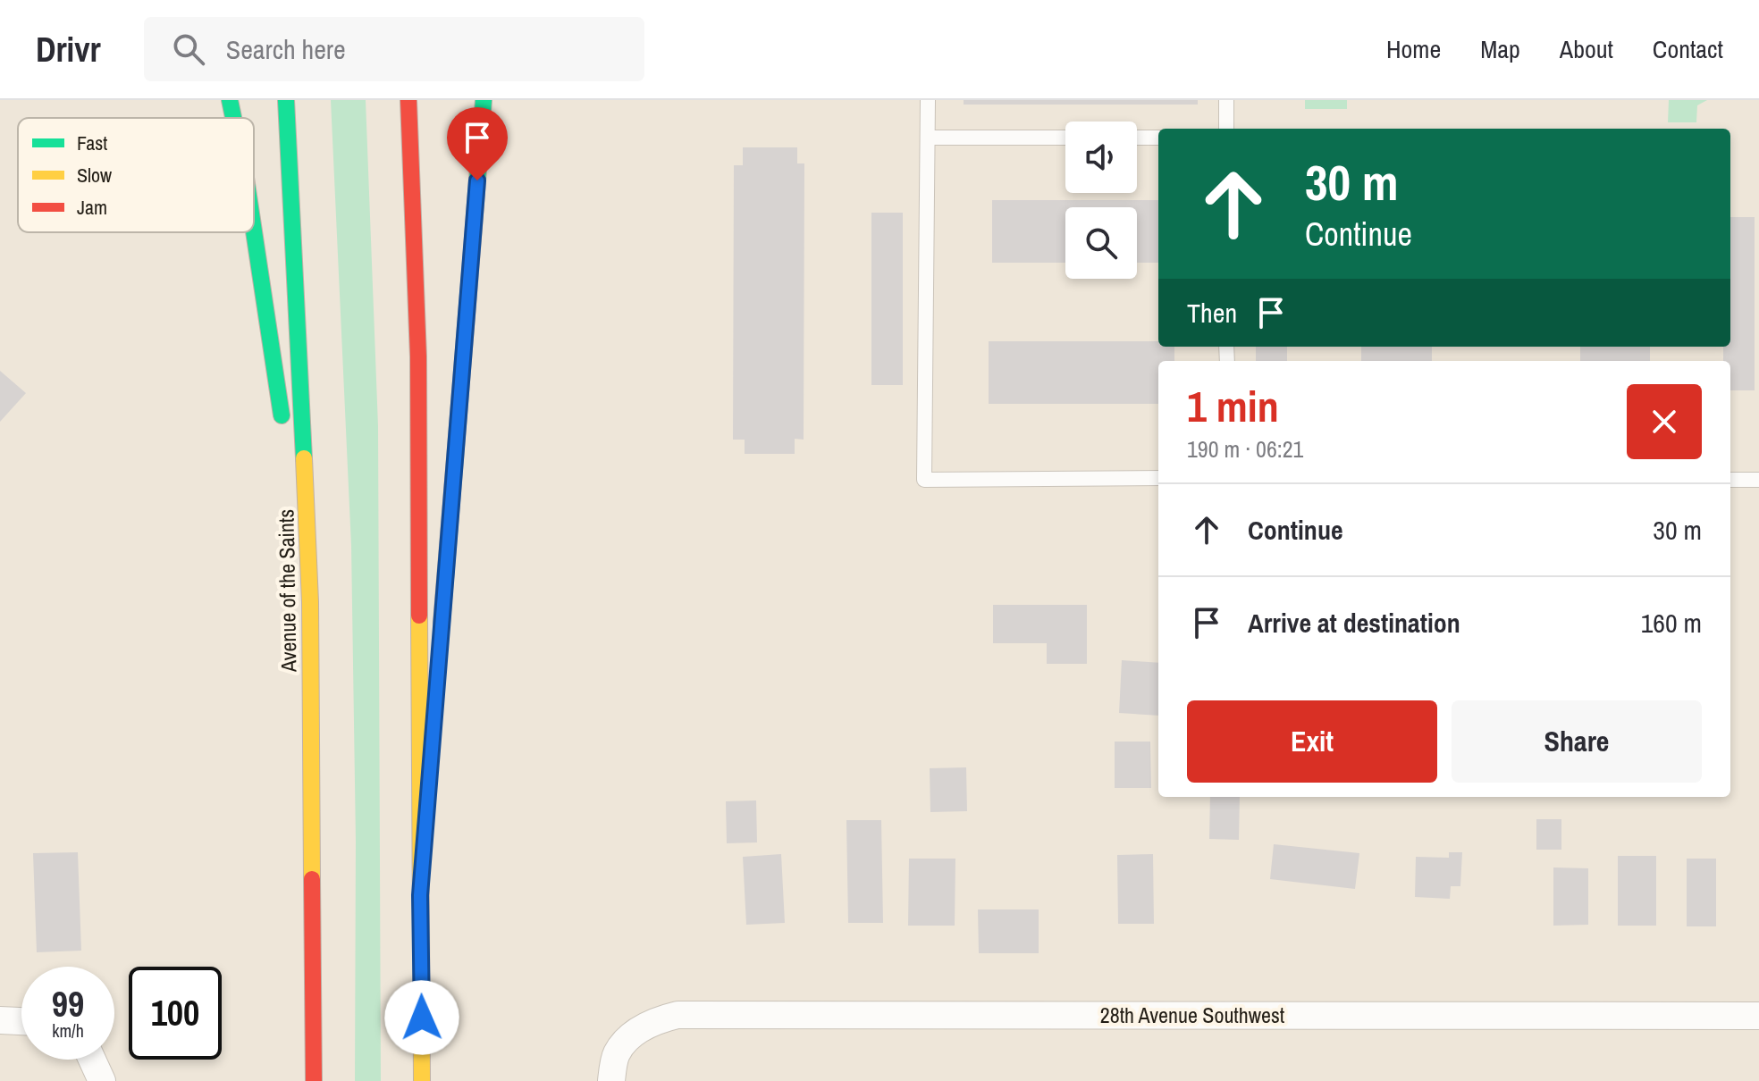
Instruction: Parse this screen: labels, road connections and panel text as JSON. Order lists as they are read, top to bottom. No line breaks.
{"streets":{"highway":["Avenue of the Saints"],"street":["28th Avenue Southwest"]},"legend":["Fast","Slow","Jam"],"page":{"header":"Drivr","search":"Search here","nav":["Home","Map","About","Contact"],"turn":["30 m","Continue"],"then":"Then","heading":["1 min","190 m · 06:21"],"list":[{"name":"Continue","value":"30 m"},{"name":"Arrive at destination","value":"160 m"}],"buttons":["Exit","Share"],"speed":"99 km/h","limit":"100"}}
